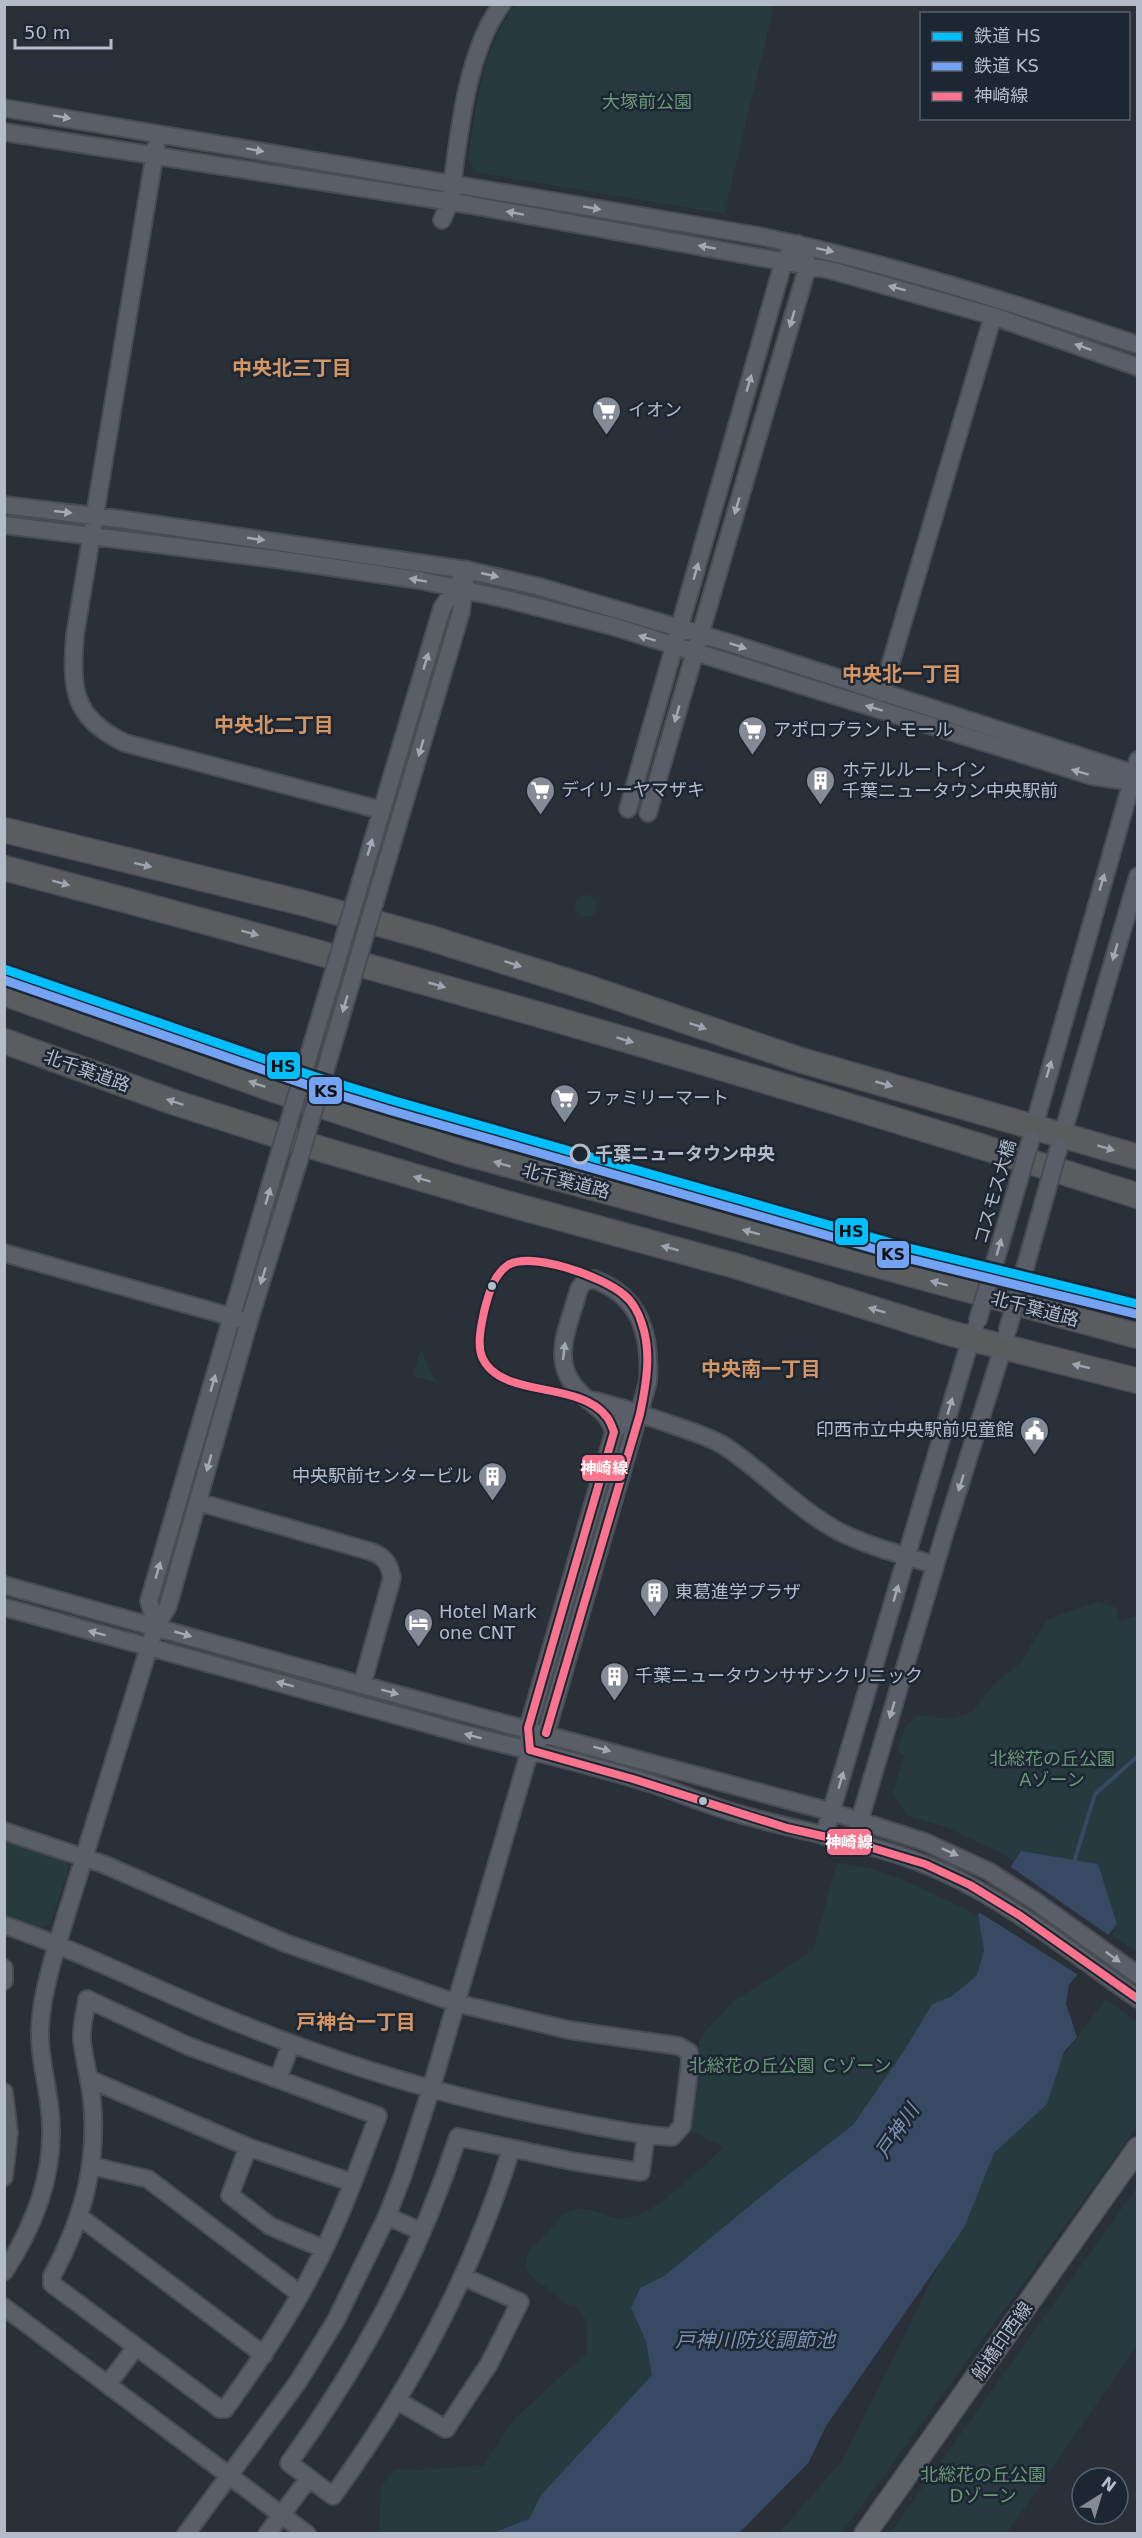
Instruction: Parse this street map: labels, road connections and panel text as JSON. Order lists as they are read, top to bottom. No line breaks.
{"streets":{"highway":["北千葉道路"],"main road":["船橋印西線"],"street":["コスモス大橋"]},"crossings":[["北千葉道路","コスモス大橋"]],"districts":["中央北三丁目","中央北一丁目","中央北二丁目","中央南一丁目","戸神台一丁目"],"water":["戸神川","戸神川防災調節池"],"parks":["大塚前公園","北総花の丘公園 Aゾーン","北総花の丘公園 Ｃゾーン","北総花の丘公園 Dゾーン"],"places":{"supermarket":["イオン","アポロプラントモール","デイリーヤマザキ","ファミリーマート"],"building":["ホテルルートイン 千葉ニュータウン中央駅前","中央駅前センタービル","東葛進学プラザ","千葉ニュータウンサザンクリニック"],"other":["千葉ニュータウン中央"],"public building":["印西市立中央駅前児童館"],"hotel":["Hotel Mark one CNT"]},"lines":["rail line HS","rail line KS","transit line 神崎線"],"legend":["鉄道 HS","鉄道 KS","神崎線"],"scale_bar":"50 m","north":"top right"}
